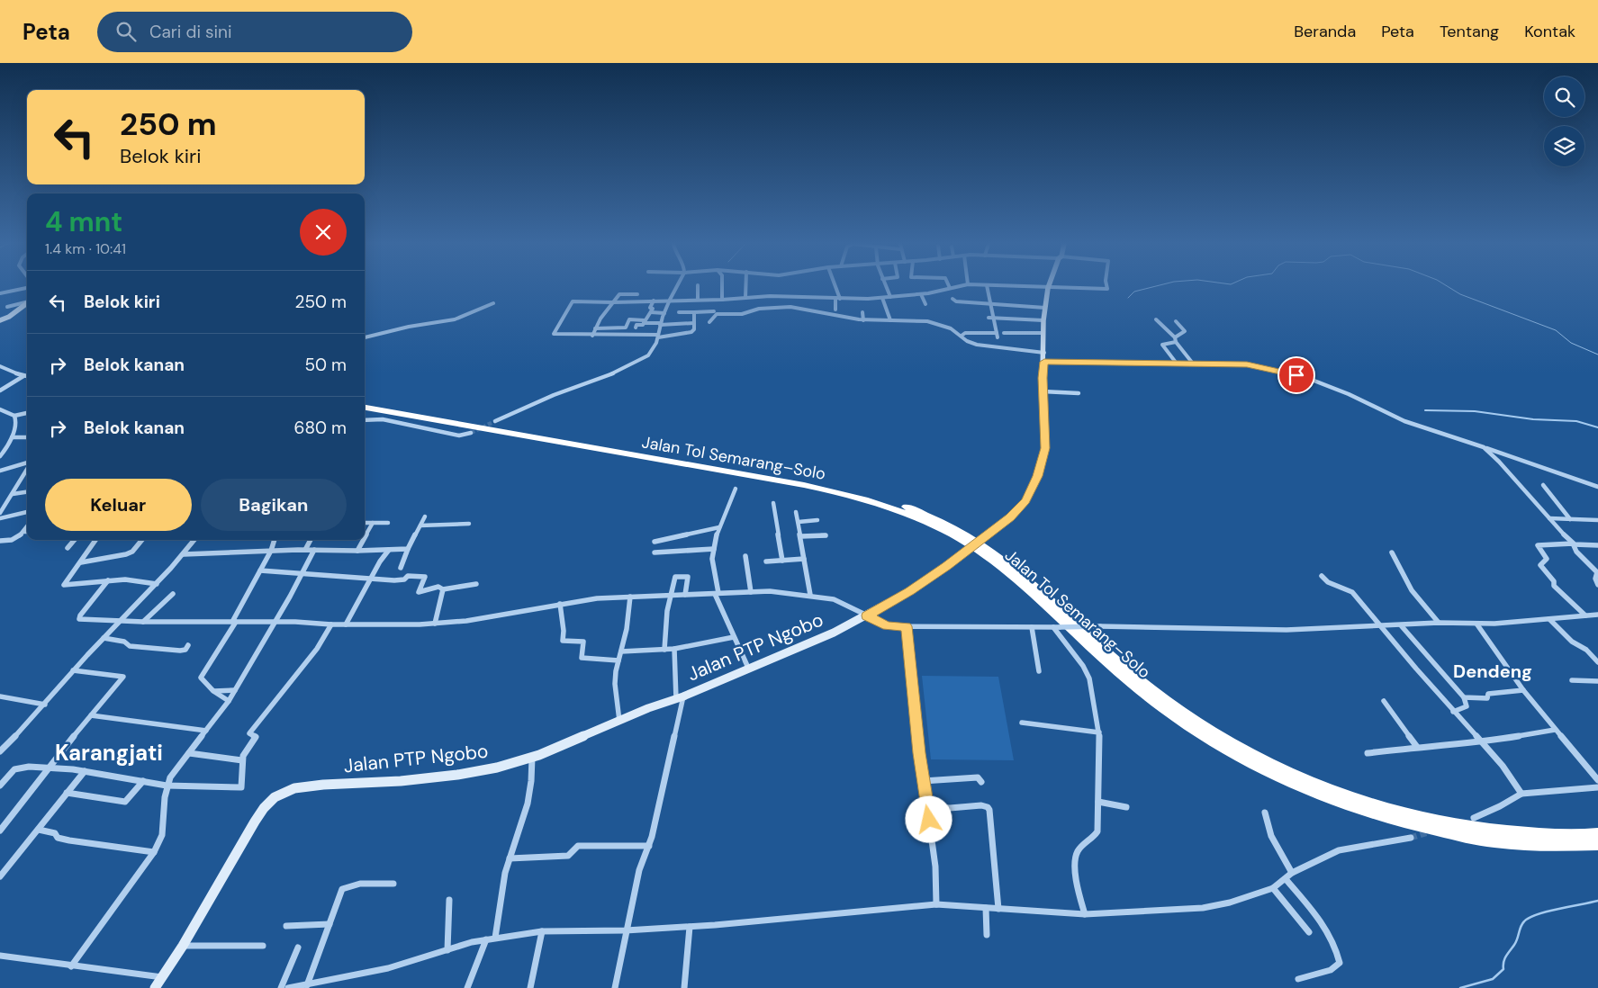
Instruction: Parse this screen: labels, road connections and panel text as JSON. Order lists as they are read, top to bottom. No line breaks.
{"streets":{"highway":["Jalan Tol Semarang–Solo"],"main road":["Jalan PTP Ngobo"]},"districts":["Dendeng","Karangjati"],"page":{"header":"Peta","search":"Cari di sini","nav":["Beranda","Peta","Tentang","Kontak"],"turn":["250 m","Belok kiri"],"heading":["4 mnt","1.4 km · 10:41"],"list":[{"name":"Belok kiri","value":"250 m"},{"name":"Belok kanan","value":"50 m"},{"name":"Belok kanan","value":"680 m"}],"buttons":["Keluar","Bagikan"]}}
